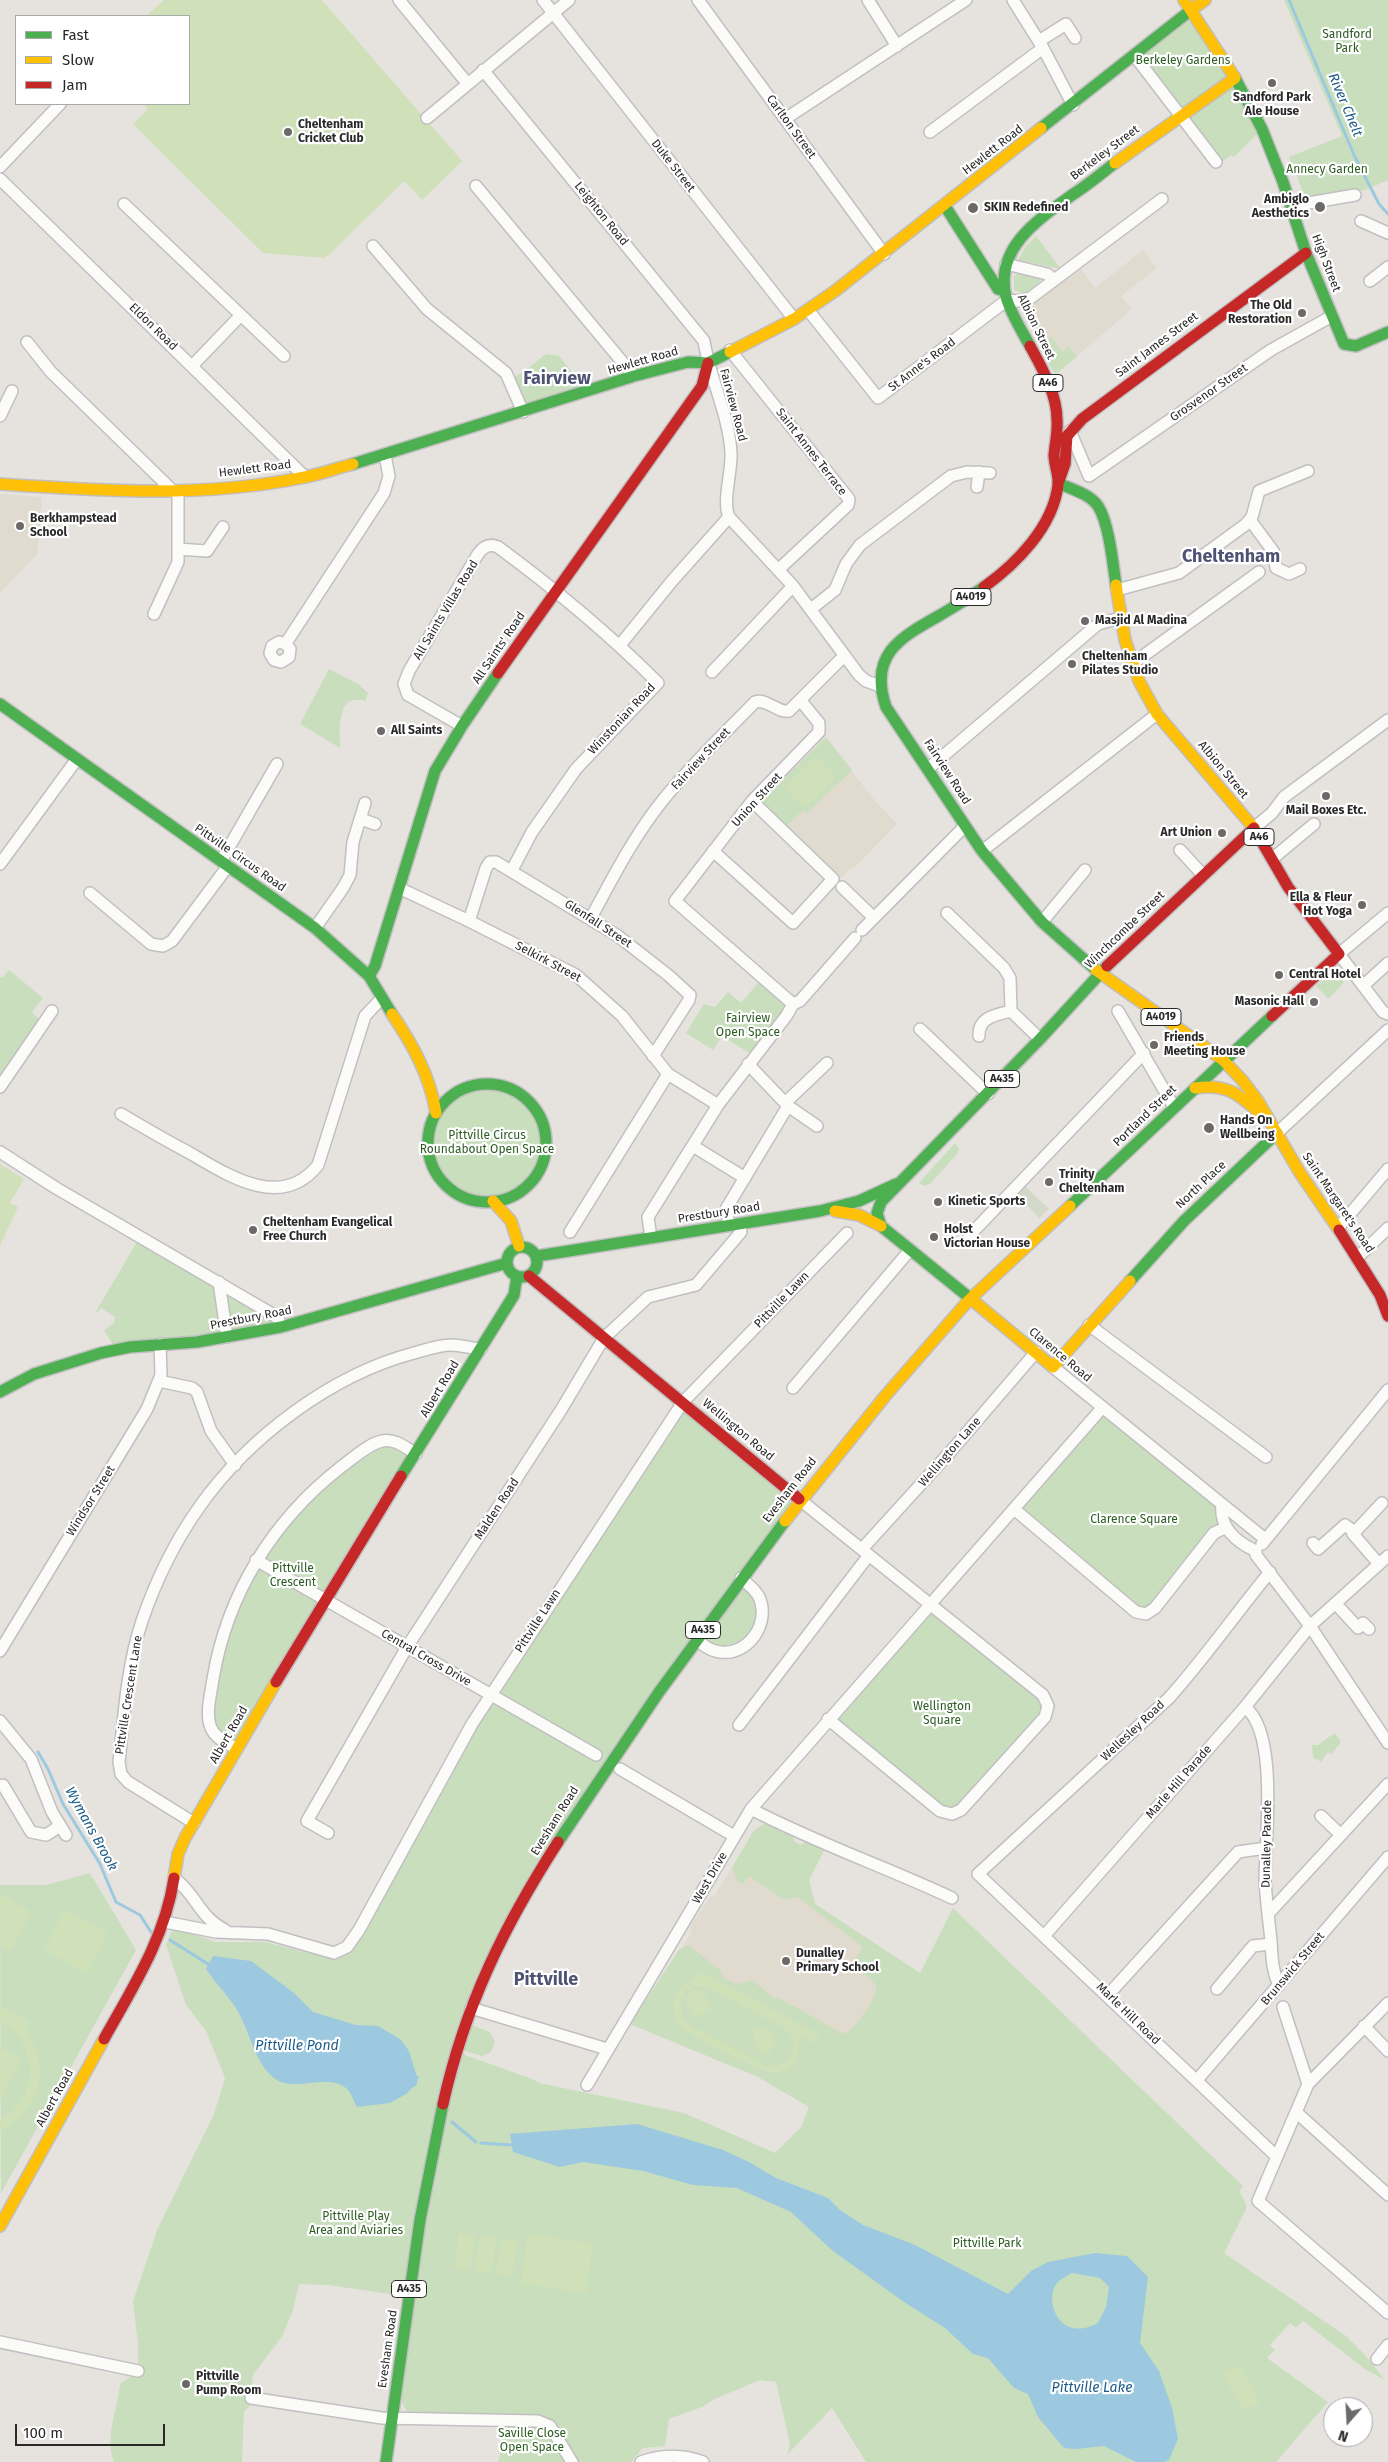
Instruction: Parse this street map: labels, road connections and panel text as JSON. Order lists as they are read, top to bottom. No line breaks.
{"streets":{"main road":["Hewlett Road","Berkeley Street","High Street","Albion Street","Saint James Street","A46","Fairview Road","A4019","All Saints' Road","Pittville Circus Road","Winchcombe Street","A435","Portland Street","North Place","Saint Margaret's Road","Prestbury Road","Clarence Road","Albert Road","Wellington Road","Evesham Road"],"street":["Carlton Street","Duke Street","Leighton Road","Eldon Road","St Anne's Road","Grosvenor Street","Saint Annes Terrace","All Saints Villas Road","Winstonian Road","Fairview Street","Union Street","Glenfall Street","Selkirk Street","Pittville Lawn","Wellington Lane","Windsor Street","Malden Road","Central Cross Drive","Pittville Crescent Lane","Wellesley Road","Marle Hill Parade","Dunalley Parade","West Drive","Brunswick Street","Marle Hill Road"]},"crossings":[["Carlton Street","Hewlett Road"],["Hewlett Road","Duke Street"],["Hewlett Road","Leighton Road"],["Hewlett Road","High Street"],["Hewlett Road","Eldon Road"],["Hewlett Road","Albion Street"],["Hewlett Road","St Anne's Road"],["Hewlett Road","Fairview Road"],["Hewlett Road","Saint Annes Terrace"],["Hewlett Road","All Saints' Road"],["Berkeley Street","High Street"],["Berkeley Street","Albion Street"],["Berkeley Street","St Anne's Road"],["Leighton Road","Fairview Road"],["Leighton Road","All Saints' Road"],["High Street","Saint James Street"],["High Street","Grosvenor Street"],["Albion Street","St Anne's Road"],["Albion Street","A4019"],["Albion Street","Winchcombe Street"],["Albion Street","Portland Street"],["Albion Street","North Place"],["Saint James Street","Grosvenor Street"],["Fairview Road","A4019"],["Fairview Road","All Saints' Road"],["Fairview Road","Winchcombe Street"],["Fairview Road","Portland Street"],["Fairview Road","North Place"],["Fairview Road","Saint Margaret's Road"],["All Saints Villas Road","All Saints' Road"],["All Saints Villas Road","Winstonian Road"],["All Saints' Road","Winstonian Road"],["All Saints' Road","Pittville Circus Road"],["All Saints' Road","Selkirk Street"],["Winstonian Road","Glenfall Street"],["Fairview Street","Union Street"],["Fairview Street","Glenfall Street"],["Glenfall Street","Selkirk Street"],["Winchcombe Street","A435"],["Winchcombe Street","Prestbury Road"],["A435","Prestbury Road"],["A435","Clarence Road"],["Portland Street","Clarence Road"],["Portland Street","Evesham Road"],["North Place","Saint Margaret's Road"],["North Place","Clarence Road"],["Prestbury Road","Clarence Road"],["Prestbury Road","Albert Road"],["Prestbury Road","Wellington Road"],["Prestbury Road","Windsor Street"],["Prestbury Road","Malden Road"],["Pittville Lawn","Albert Road"],["Pittville Lawn","Wellington Road"],["Pittville Lawn","Central Cross Drive"],["Clarence Road","Wellington Lane"],["Clarence Road","Evesham Road"],["Albert Road","Wellington Road"],["Albert Road","Central Cross Drive"],["Albert Road","Pittville Crescent Lane"],["Wellington Road","Wellington Lane"],["Wellington Road","Evesham Road"],["Wellington Road","Malden Road"],["Malden Road","Central Cross Drive"],["Wellesley Road","Marle Hill Road"],["Marle Hill Parade","Dunalley Parade"],["Marle Hill Parade","Marle Hill Road"],["Dunalley Parade","Brunswick Street"],["Brunswick Street","Marle Hill Road"]],"districts":["Fairview","Cheltenham","Pittville"],"water":["River Chelt","Wymans Brook","Pittville Pond","Pittville Lake"],"parks":["Sandford Park","Berkeley Gardens","Annecy Garden","Fairview Open Space","Pittville Circus Roundabout Open Space","Clarence Square","Pittville Crescent","Wellington Square","Pittville Play Area and Aviaries","Pittville Park","Saville Close Open Space"],"places":["Sandford Park Ale House","Cheltenham Cricket Club","Ambiglo Aesthetics","SKIN Redefined","The Old Restoration","Berkhampstead School","Masjid Al Madina","Cheltenham Pilates Studio","All Saints","Mail Boxes Etc.","Art Union","Ella & Fleur Hot Yoga","Central Hotel","Masonic Hall","Friends Meeting House","Hands On Wellbeing","Trinity Cheltenham","Kinetic Sports","Cheltenham Evangelical Free Church","Holst Victorian House","Dunalley Primary School","Pittville Pump Room"],"legend":["Fast","Slow","Jam"],"scale_bar":"100 m","north":"bottom"}
